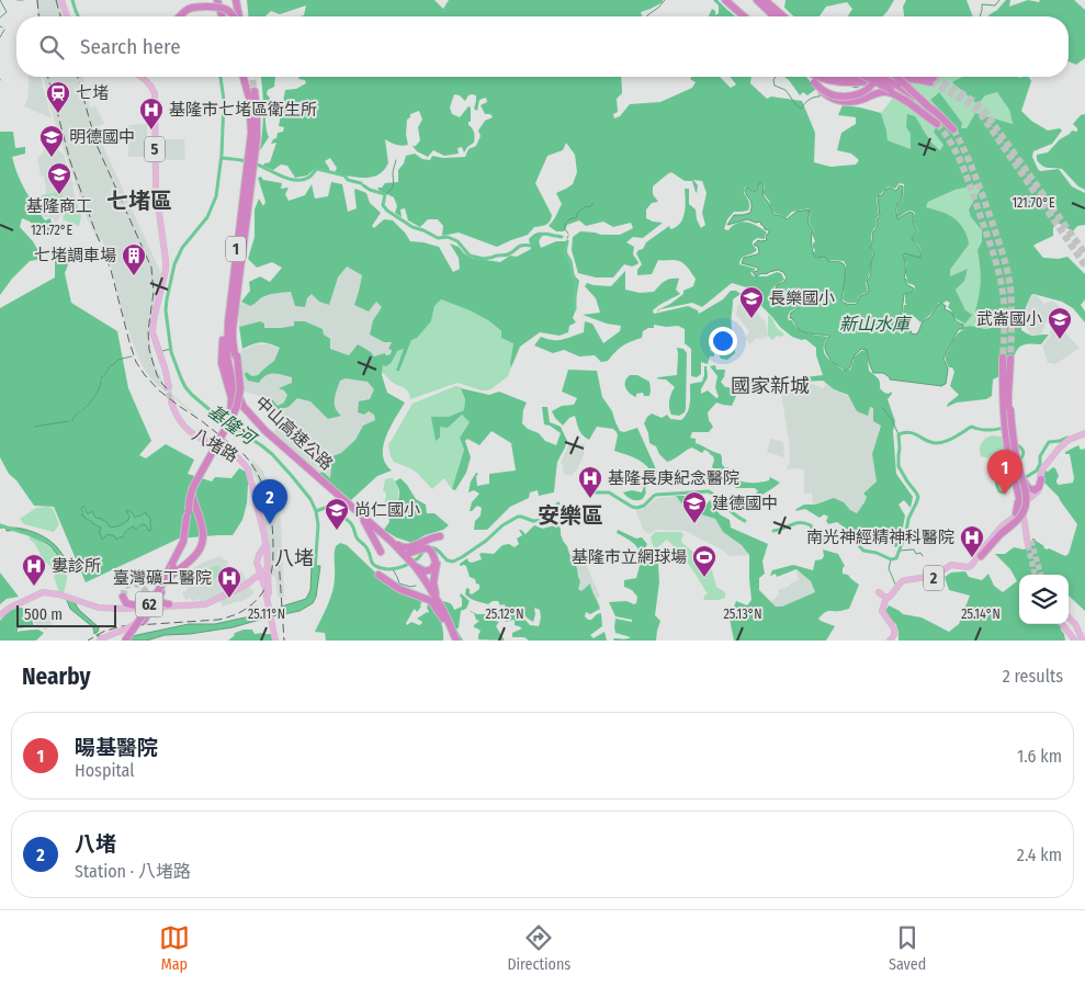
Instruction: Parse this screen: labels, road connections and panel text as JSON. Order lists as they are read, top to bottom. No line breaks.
{"streets":{"highway":["1","中山高速公路","62"],"main road":["5","八堵路","2"]},"crossings":[["中山高速公路","62"]],"districts":["七堵區","國家新城","安樂區","八堵"],"water":["新山水庫","基隆河"],"places":{"station":["七堵"],"hospital":["基隆市七堵區衛生所","基隆長庚紀念醫院","南光神經精神科醫院","婁診所","臺灣礦工醫院"],"school or university":["明德國中","基隆商工","長樂國小","武崙國小","建德國中","尚仁國小"],"building":["七堵調車場"],"sports":["基隆市立網球場"]},"scale_bar":"500 m","page":{"search":"Search here","pins":["1","2"],"scale":"500 m","heading":["Nearby","2 results"],"list":[{"mark":"1","name":"暘基醫院","note":"Hospital","value":"1.6 km"},{"mark":"2","name":"八堵","note":"Station · 八堵路","value":"2.4 km"}],"nav":["Map","Directions","Saved"]},"coordinates":["121.70°E","121.72°E","25.11°N","25.12°N","25.13°N","25.14°N"]}
